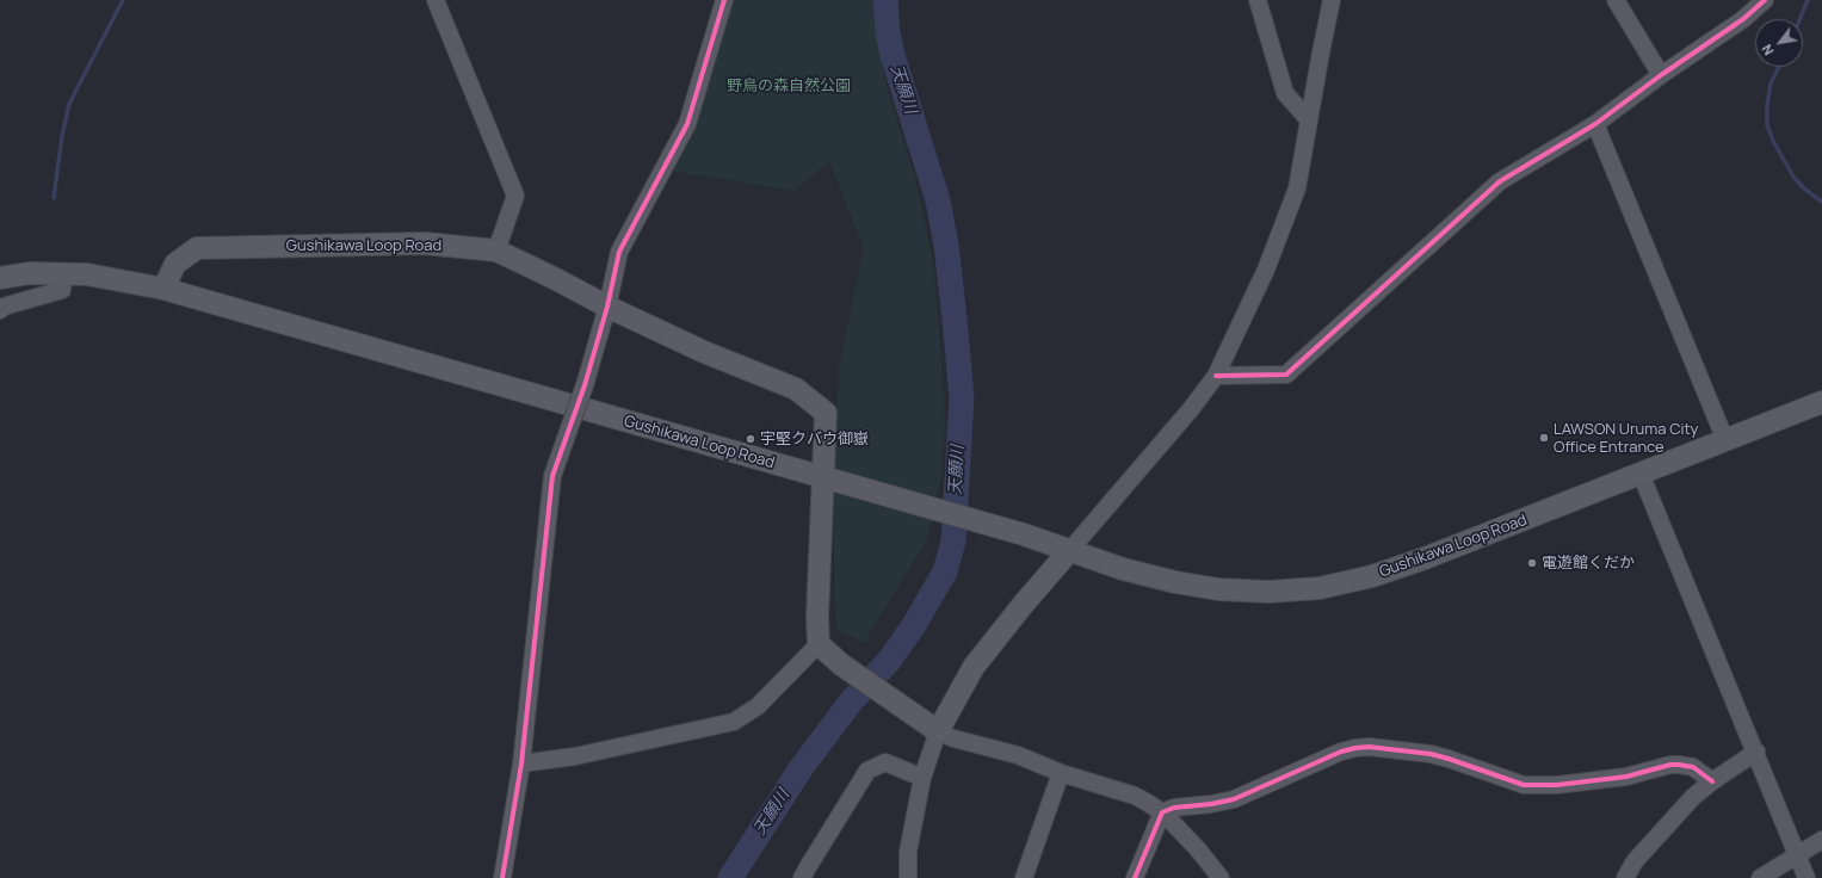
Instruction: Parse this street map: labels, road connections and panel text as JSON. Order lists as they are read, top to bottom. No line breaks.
{"streets":{"main road":["Gushikawa Loop Road"]},"water":["天願川"],"parks":["野鳥の森自然公園"],"places":["LAWSON Uruma City Office Entrance","宇堅クバウ御嶽","電遊館くだか"],"north":"bottom left"}
